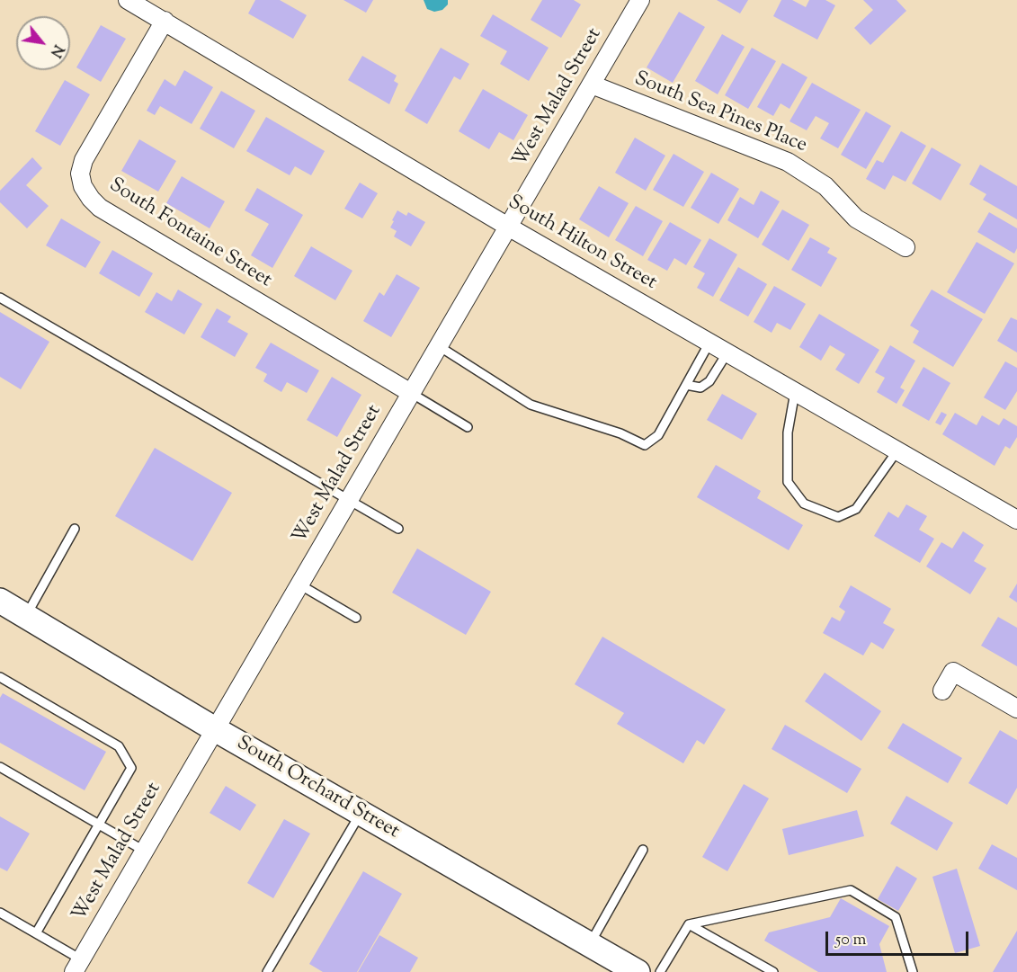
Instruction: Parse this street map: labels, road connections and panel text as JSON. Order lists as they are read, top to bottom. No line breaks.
{"streets":{"main road":["South Orchard Street"],"street":["West Malad Street","South Sea Pines Place","South Fontaine Street","South Hilton Street"]},"crossings":[["West Malad Street","South Sea Pines Place"],["West Malad Street","South Fontaine Street"],["West Malad Street","South Hilton Street"],["West Malad Street","South Orchard Street"],["South Fontaine Street","South Hilton Street"]],"scale_bar":"50 m","north":"bottom right"}
